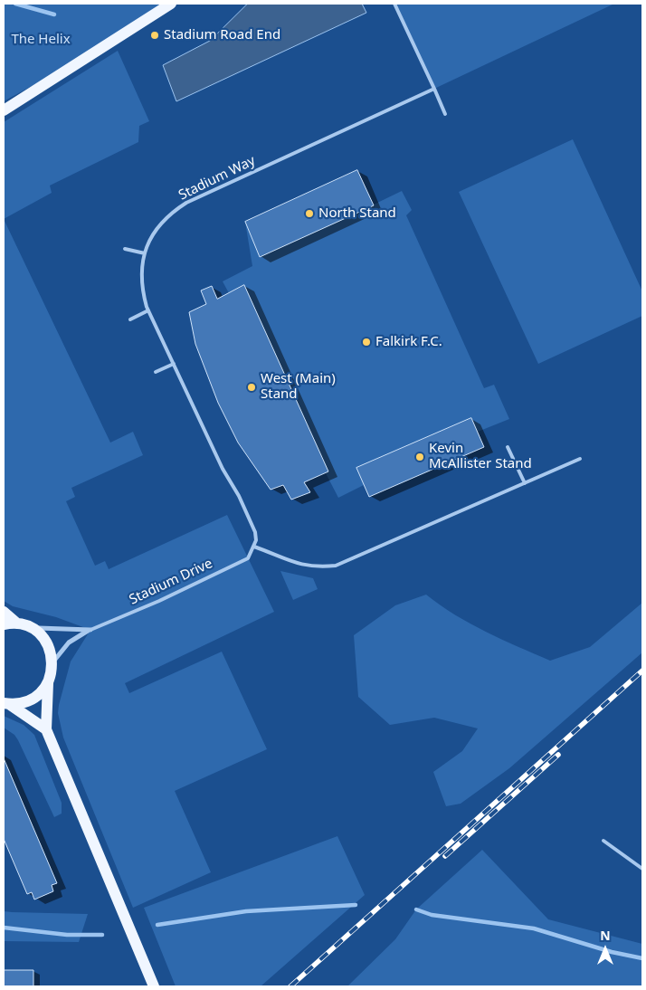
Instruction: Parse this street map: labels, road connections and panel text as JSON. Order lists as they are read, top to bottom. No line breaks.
{"streets":{"street":["Stadium Drive"],"lane":["Stadium Way"]},"crossings":[["Stadium Way","Stadium Drive"]],"parks":["The Helix"],"places":["Stadium Road End","North Stand","Falkirk F.C.","West (Main) Stand","Kevin McAllister Stand"],"north":"top"}
